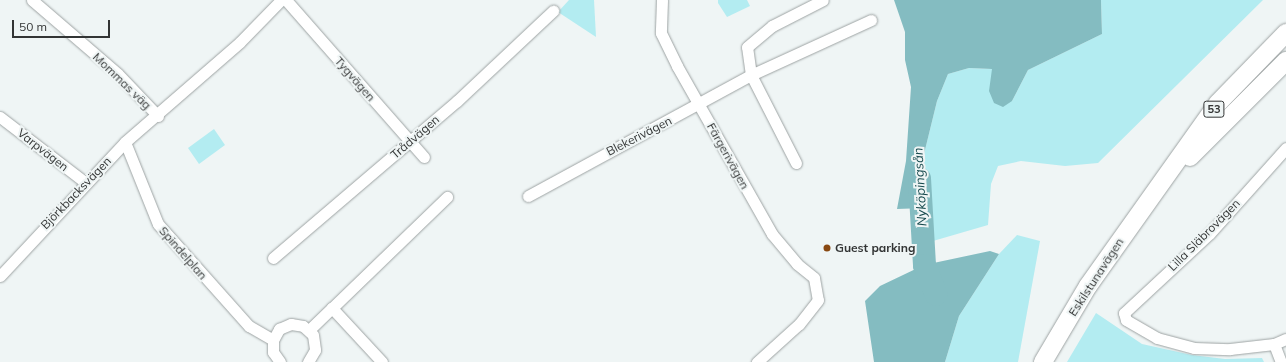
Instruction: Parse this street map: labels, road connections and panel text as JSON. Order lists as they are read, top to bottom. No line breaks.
{"streets":{"main road":["53","Eskilstunavägen"],"street":["Tygvägen","Mommas väg","Blekerivägen","Trådvägen","Varpvägen","Färgerivägen","Björkbacksvägen","Lilla Släbrovägen","Spindelplan"]},"crossings":[["Tygvägen","Trådvägen"],["Mommas väg","Björkbacksvägen"],["Blekerivägen","Färgerivägen"],["Varpvägen","Björkbacksvägen"],["Björkbacksvägen","Spindelplan"]],"water":["Nyköpingsån"],"places":["Guest parking"],"scale_bar":"50 m"}
